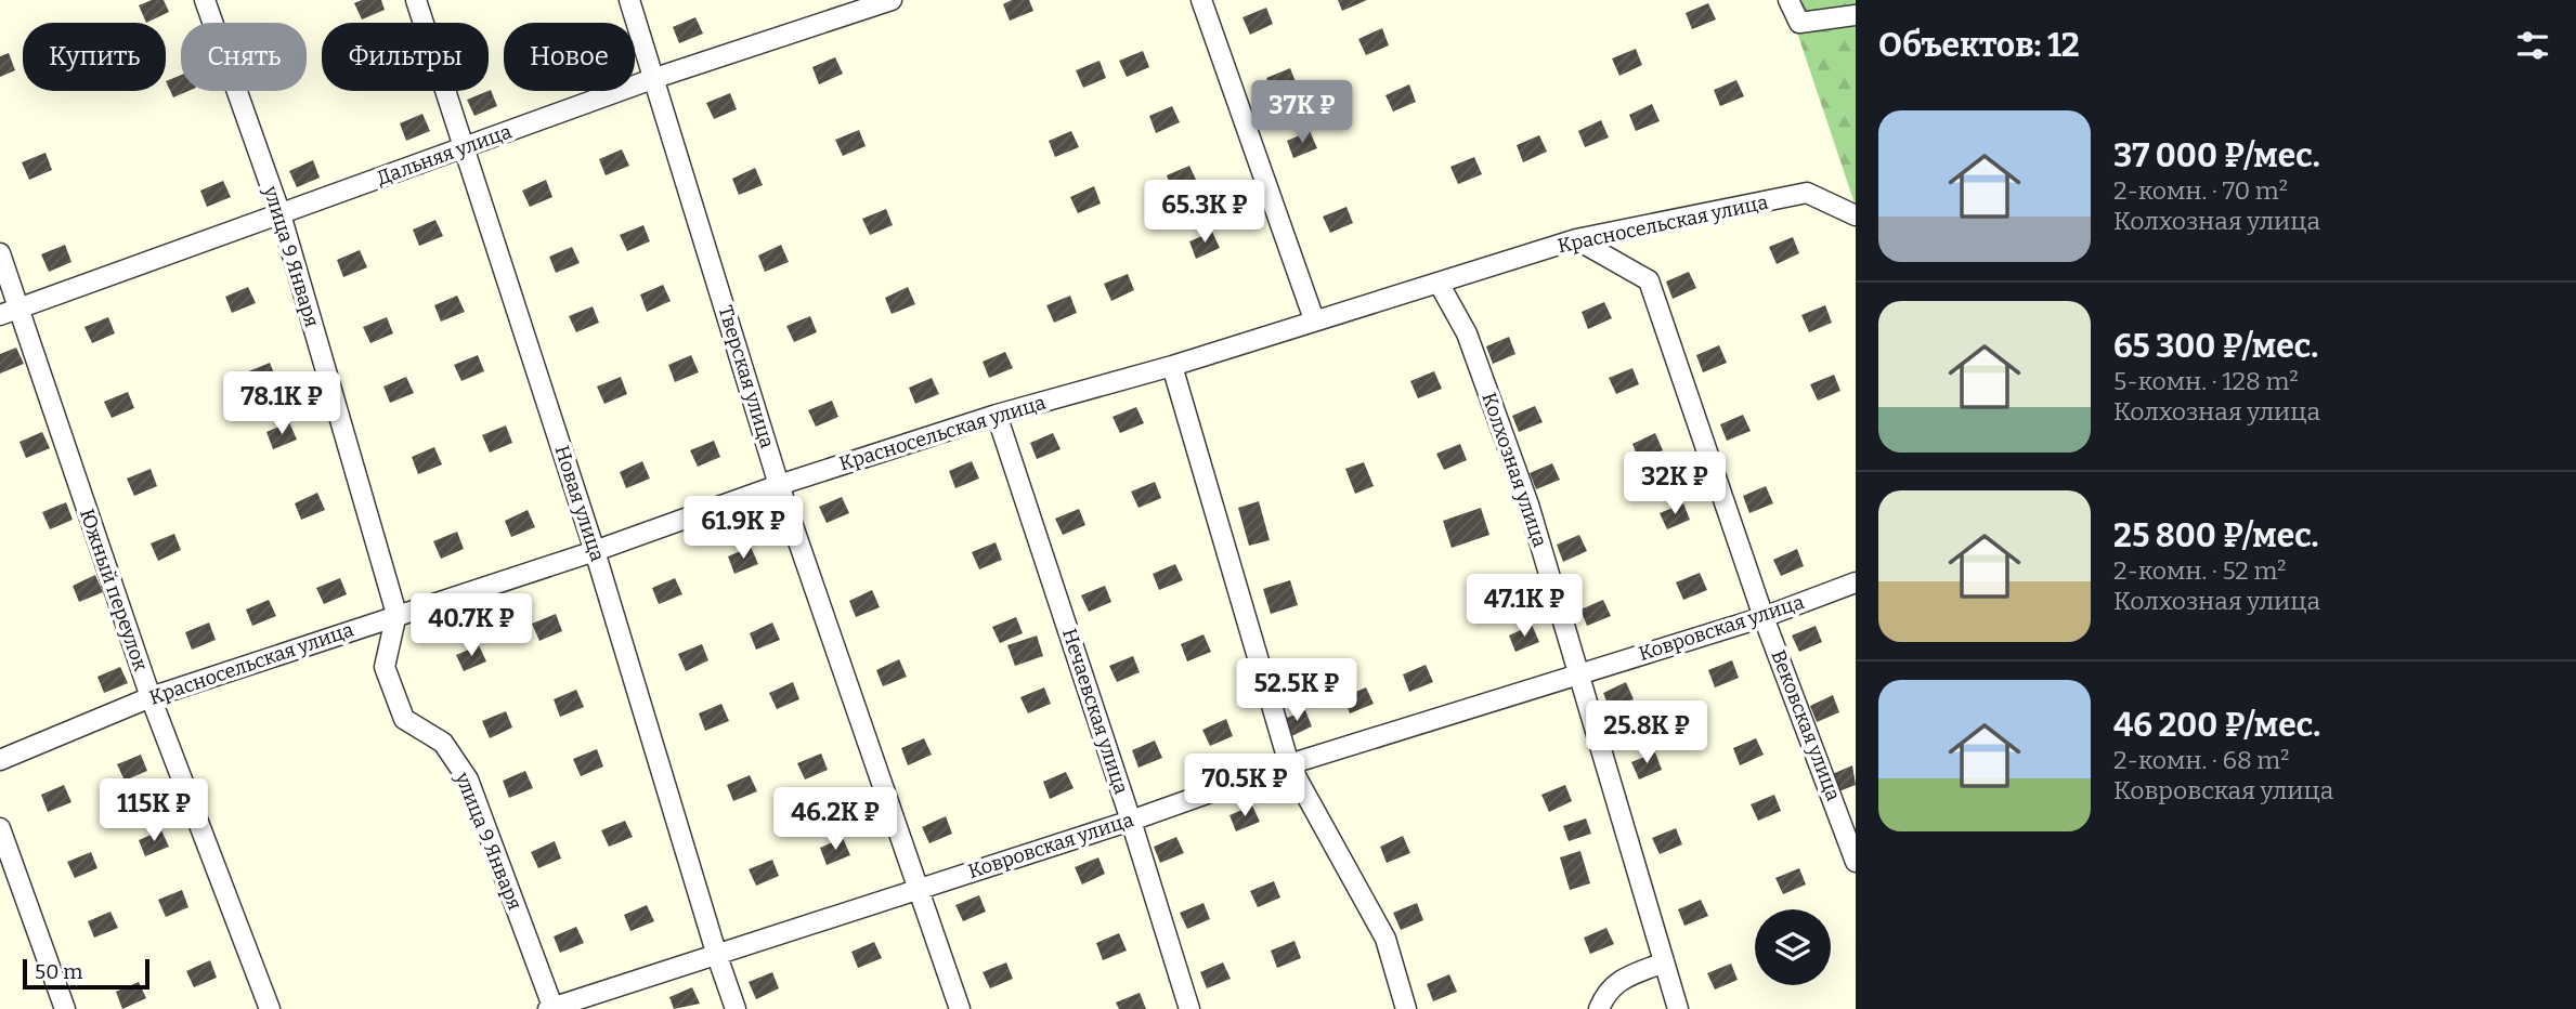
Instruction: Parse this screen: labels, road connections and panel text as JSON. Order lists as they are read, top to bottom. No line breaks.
{"streets":{"street":["Дальняя улица","Красносельская улица","улица 9 Января","Тверская улица","Колхозная улица","Новая улица","Южный переулок","Ковровская улица","Нечаевская улица","Вековская улица"]},"crossings":[["Дальняя улица","улица 9 Января"],["Дальняя улица","Тверская улица"],["Дальняя улица","Новая улица"],["Дальняя улица","Южный переулок"],["Красносельская улица","улица 9 Января"],["Красносельская улица","Тверская улица"],["Красносельская улица","Колхозная улица"],["Красносельская улица","Новая улица"],["Красносельская улица","Южный переулок"],["Красносельская улица","Нечаевская улица"],["Красносельская улица","Вековская улица"],["улица 9 Января","Ковровская улица"],["Тверская улица","Ковровская улица"],["Колхозная улица","Ковровская улица"],["Новая улица","Ковровская улица"],["Ковровская улица","Нечаевская улица"],["Ковровская улица","Вековская улица"]],"scale_bar":"50 m","page":{"heading":"Объектов: 12","chip":["Купить","Снять","Фильтры","Новое"],"price":["37K ₽","65.3K ₽","78.1K ₽","32K ₽","61.9K ₽","47.1K ₽","40.7K ₽","52.5K ₽","25.8K ₽","70.5K ₽","115K ₽","46.2K ₽"],"list":[{"name":"37 000 ₽/мес.","note":"2-комн. · 70 m² · Колхозная улица"},{"name":"65 300 ₽/мес.","note":"5-комн. · 128 m² · Колхозная улица"},{"name":"25 800 ₽/мес.","note":"2-комн. · 52 m² · Колхозная улица"},{"name":"46 200 ₽/мес.","note":"2-комн. · 68 m² · Ковровская улица"}],"scale":"50 m"}}
